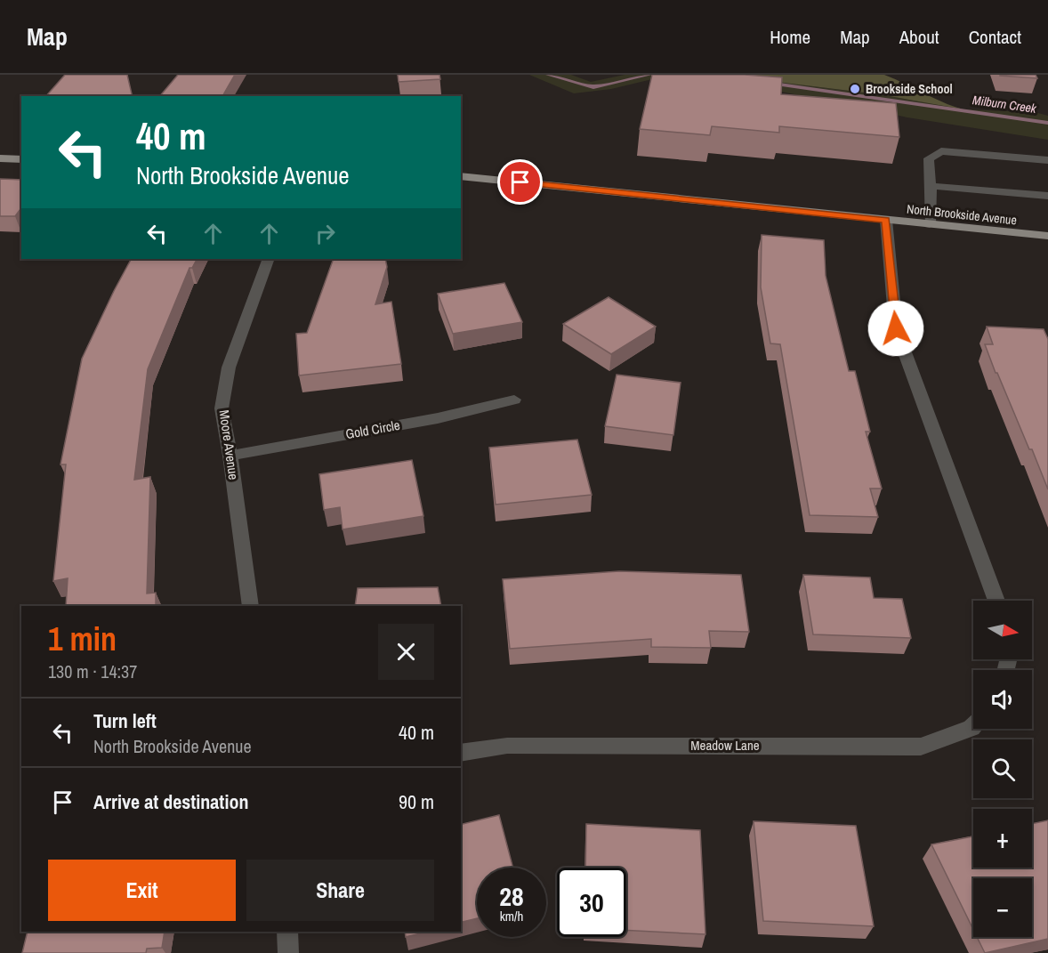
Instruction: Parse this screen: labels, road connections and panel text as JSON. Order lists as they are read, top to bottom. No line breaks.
{"streets":{"main road":["North Brookside Avenue"],"street":["Gold Circle","Moore Avenue","Meadow Lane"]},"crossings":[["Gold Circle","Moore Avenue"]],"water":["Milburn Creek"],"places":["Brookside School"],"north":"right","page":{"header":"Map","nav":["Home","Map","About","Contact"],"turn":["40 m","North Brookside Avenue"],"map_buttons":["+","−"],"heading":["1 min","130 m · 14:37"],"list":[{"name":"Turn left","note":"North Brookside Avenue","value":"40 m"},{"name":"Arrive at destination","value":"90 m"}],"buttons":["Exit","Share"],"speed":"28 km/h","limit":"30"}}
